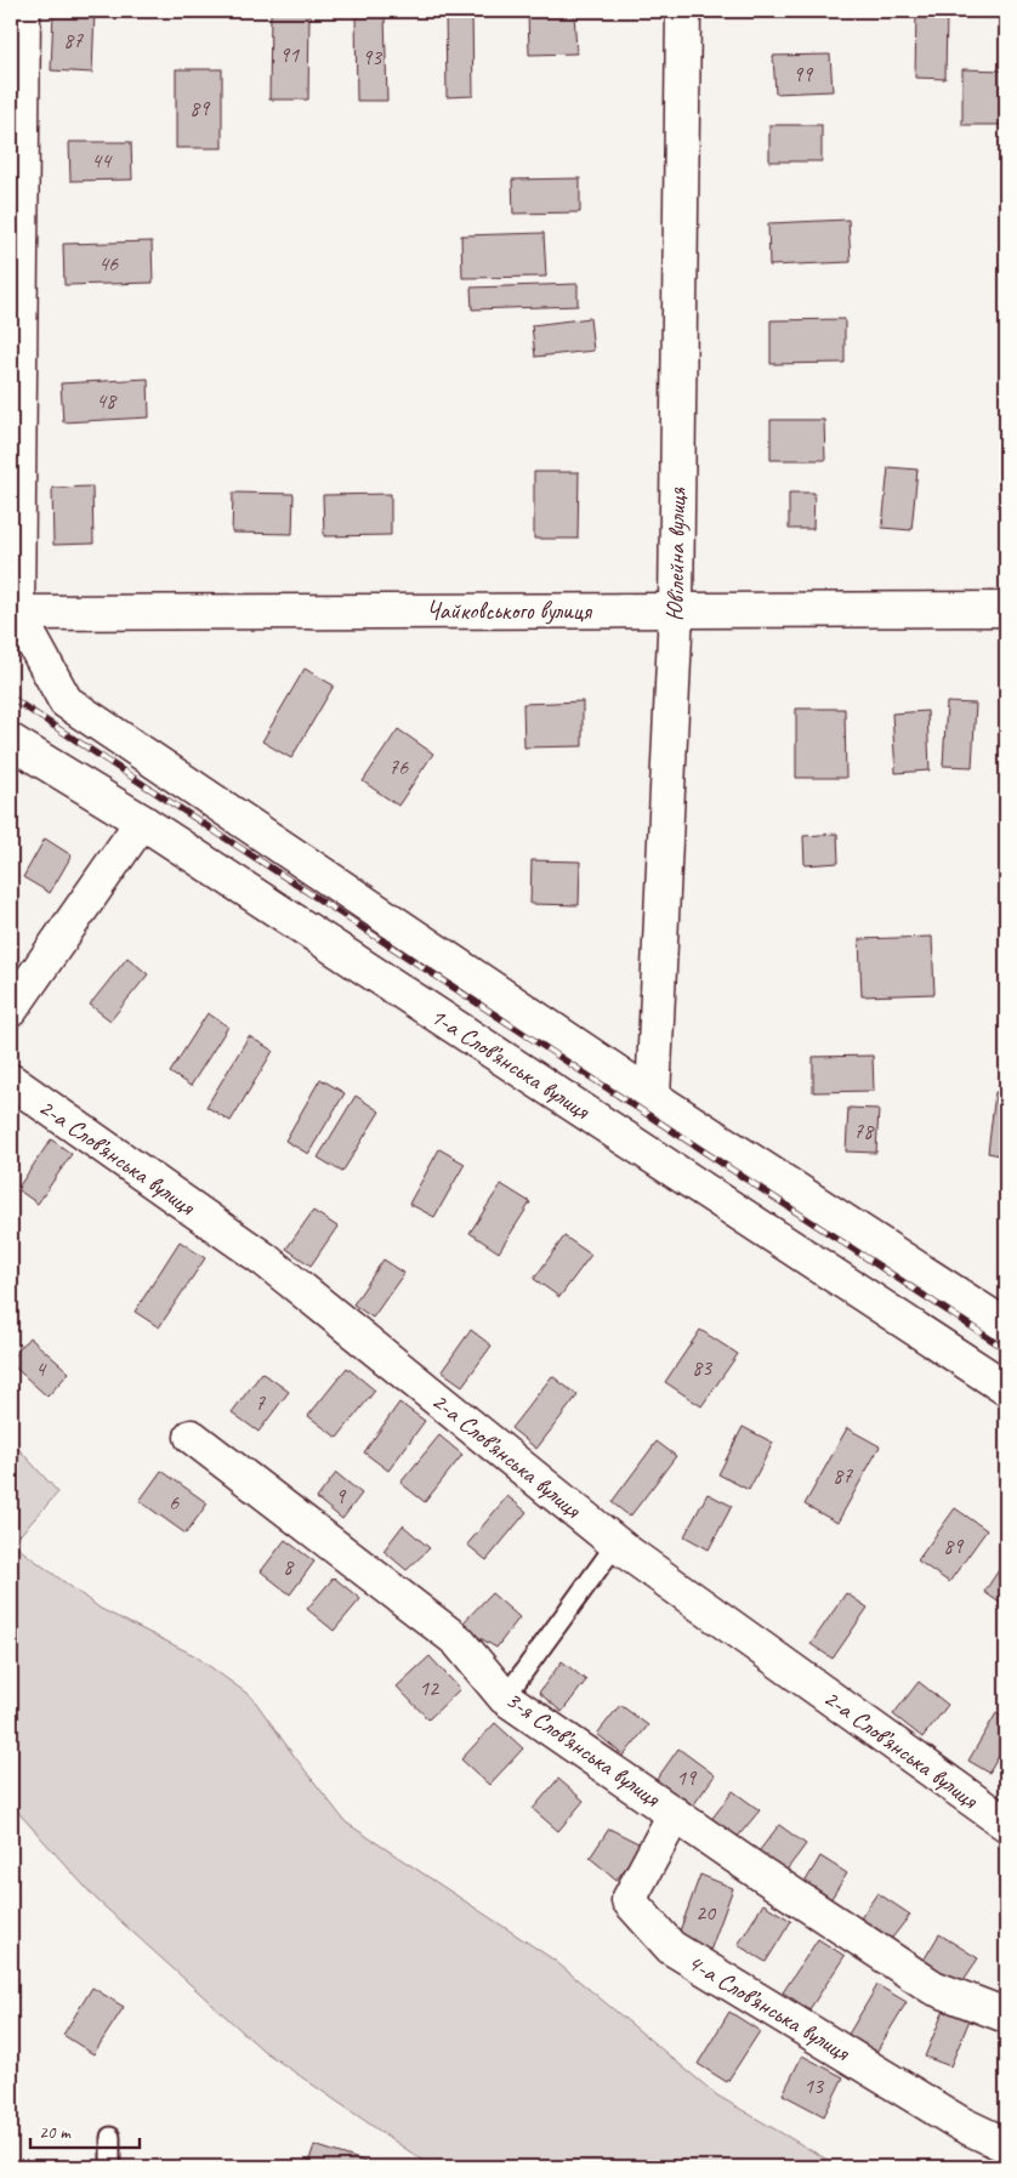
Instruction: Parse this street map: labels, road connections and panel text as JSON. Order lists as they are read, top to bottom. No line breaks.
{"streets":{"street":["Ювілейна вулиця","Чайковського вулиця","1-а Слов’янська вулиця","2-а Слов’янська вулиця","3-я Слов’янська вулиця","4-а Слов’янська вулиця"]},"crossings":[["Ювілейна вулиця","Чайковського вулиця"],["3-я Слов’янська вулиця","4-а Слов’янська вулиця"]],"house_numbers":["87","91","93","99","89","44","46","48","76","78","83","4","7","87","9","6","89","8","12","19","20","13"],"scale_bar":"20 m"}
